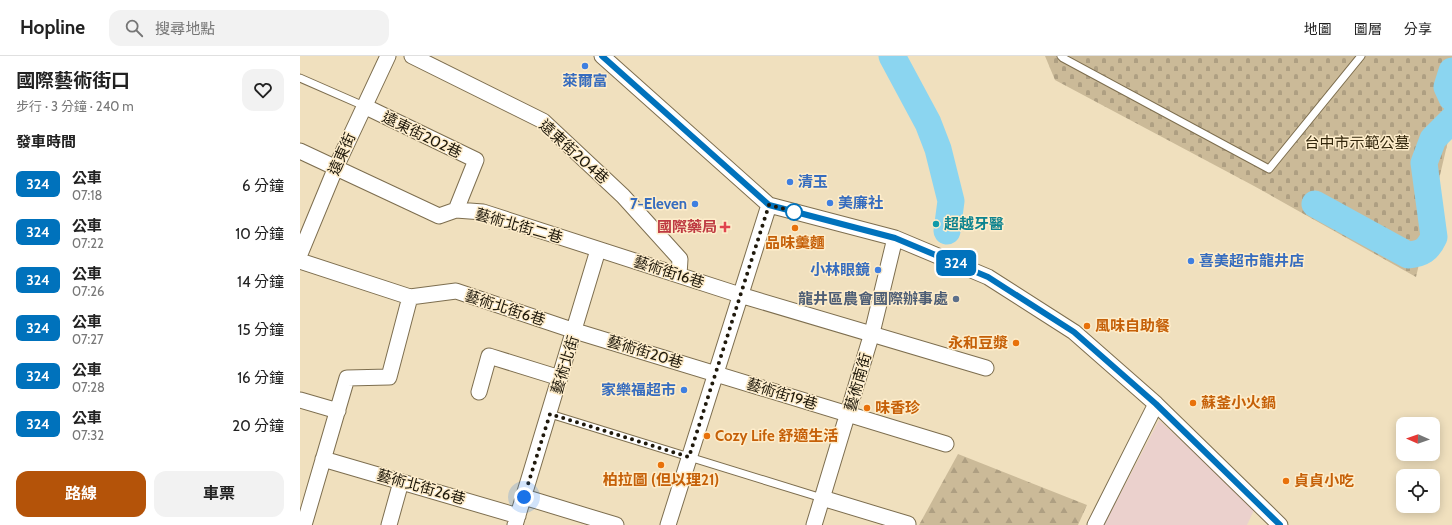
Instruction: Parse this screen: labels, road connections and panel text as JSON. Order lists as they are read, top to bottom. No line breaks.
{"streets":{"street":["遠東街202巷","遠東街204巷","遠東街","藝術北街二巷","藝術街16巷","藝術北街6巷","藝術街20巷","藝術北街","藝術南街","藝術街19巷","藝術北街26巷"]},"crossings":[["遠東街202巷","遠東街"],["遠東街202巷","藝術北街二巷"],["遠東街204巷","藝術街16巷"],["遠東街","藝術北街二巷"],["藝術北街二巷","藝術街16巷"],["藝術北街二巷","藝術北街"],["藝術街16巷","藝術北街"],["藝術街16巷","藝術南街"],["藝術北街6巷","藝術街20巷"],["藝術北街6巷","藝術北街"],["藝術街20巷","藝術北街"],["藝術街20巷","藝術街19巷"],["藝術北街","藝術北街26巷"],["藝術南街","藝術街19巷"]],"parks":["台中市示範公墓"],"places":{"other":["萊爾富","清玉","美廉社","7-Eleven","超越牙醫","品味羹麵","喜美超市龍井店","小林眼鏡","龍井區農會國際辦事處","風味自助餐","永和豆漿","家樂福超市","蘇釜小火鍋","味香珍","Cozy Life 舒適生活","柏拉圖 (但以理21)","貞貞小吃"],"health":["國際藥局"]},"lines":["bus line 324"],"north":"left","page":{"header":"Hopline","search":"搜尋地點","nav":["地圖","圖層","分享"],"heading":[["國際藝術街口","步行 · 3 分鐘 · 240 m"],"發車時間"],"on_map":"324","list":[{"mark":"324","name":"公車","note":"07:18","value":"6 分鐘"},{"mark":"324","name":"公車","note":"07:22","value":"10 分鐘"},{"mark":"324","name":"公車","note":"07:26","value":"14 分鐘"},{"mark":"324","name":"公車","note":"07:27","value":"15 分鐘"},{"mark":"324","name":"公車","note":"07:28","value":"16 分鐘"},{"mark":"324","name":"公車","note":"07:32","value":"20 分鐘"}],"buttons":["路線","車票"]}}
